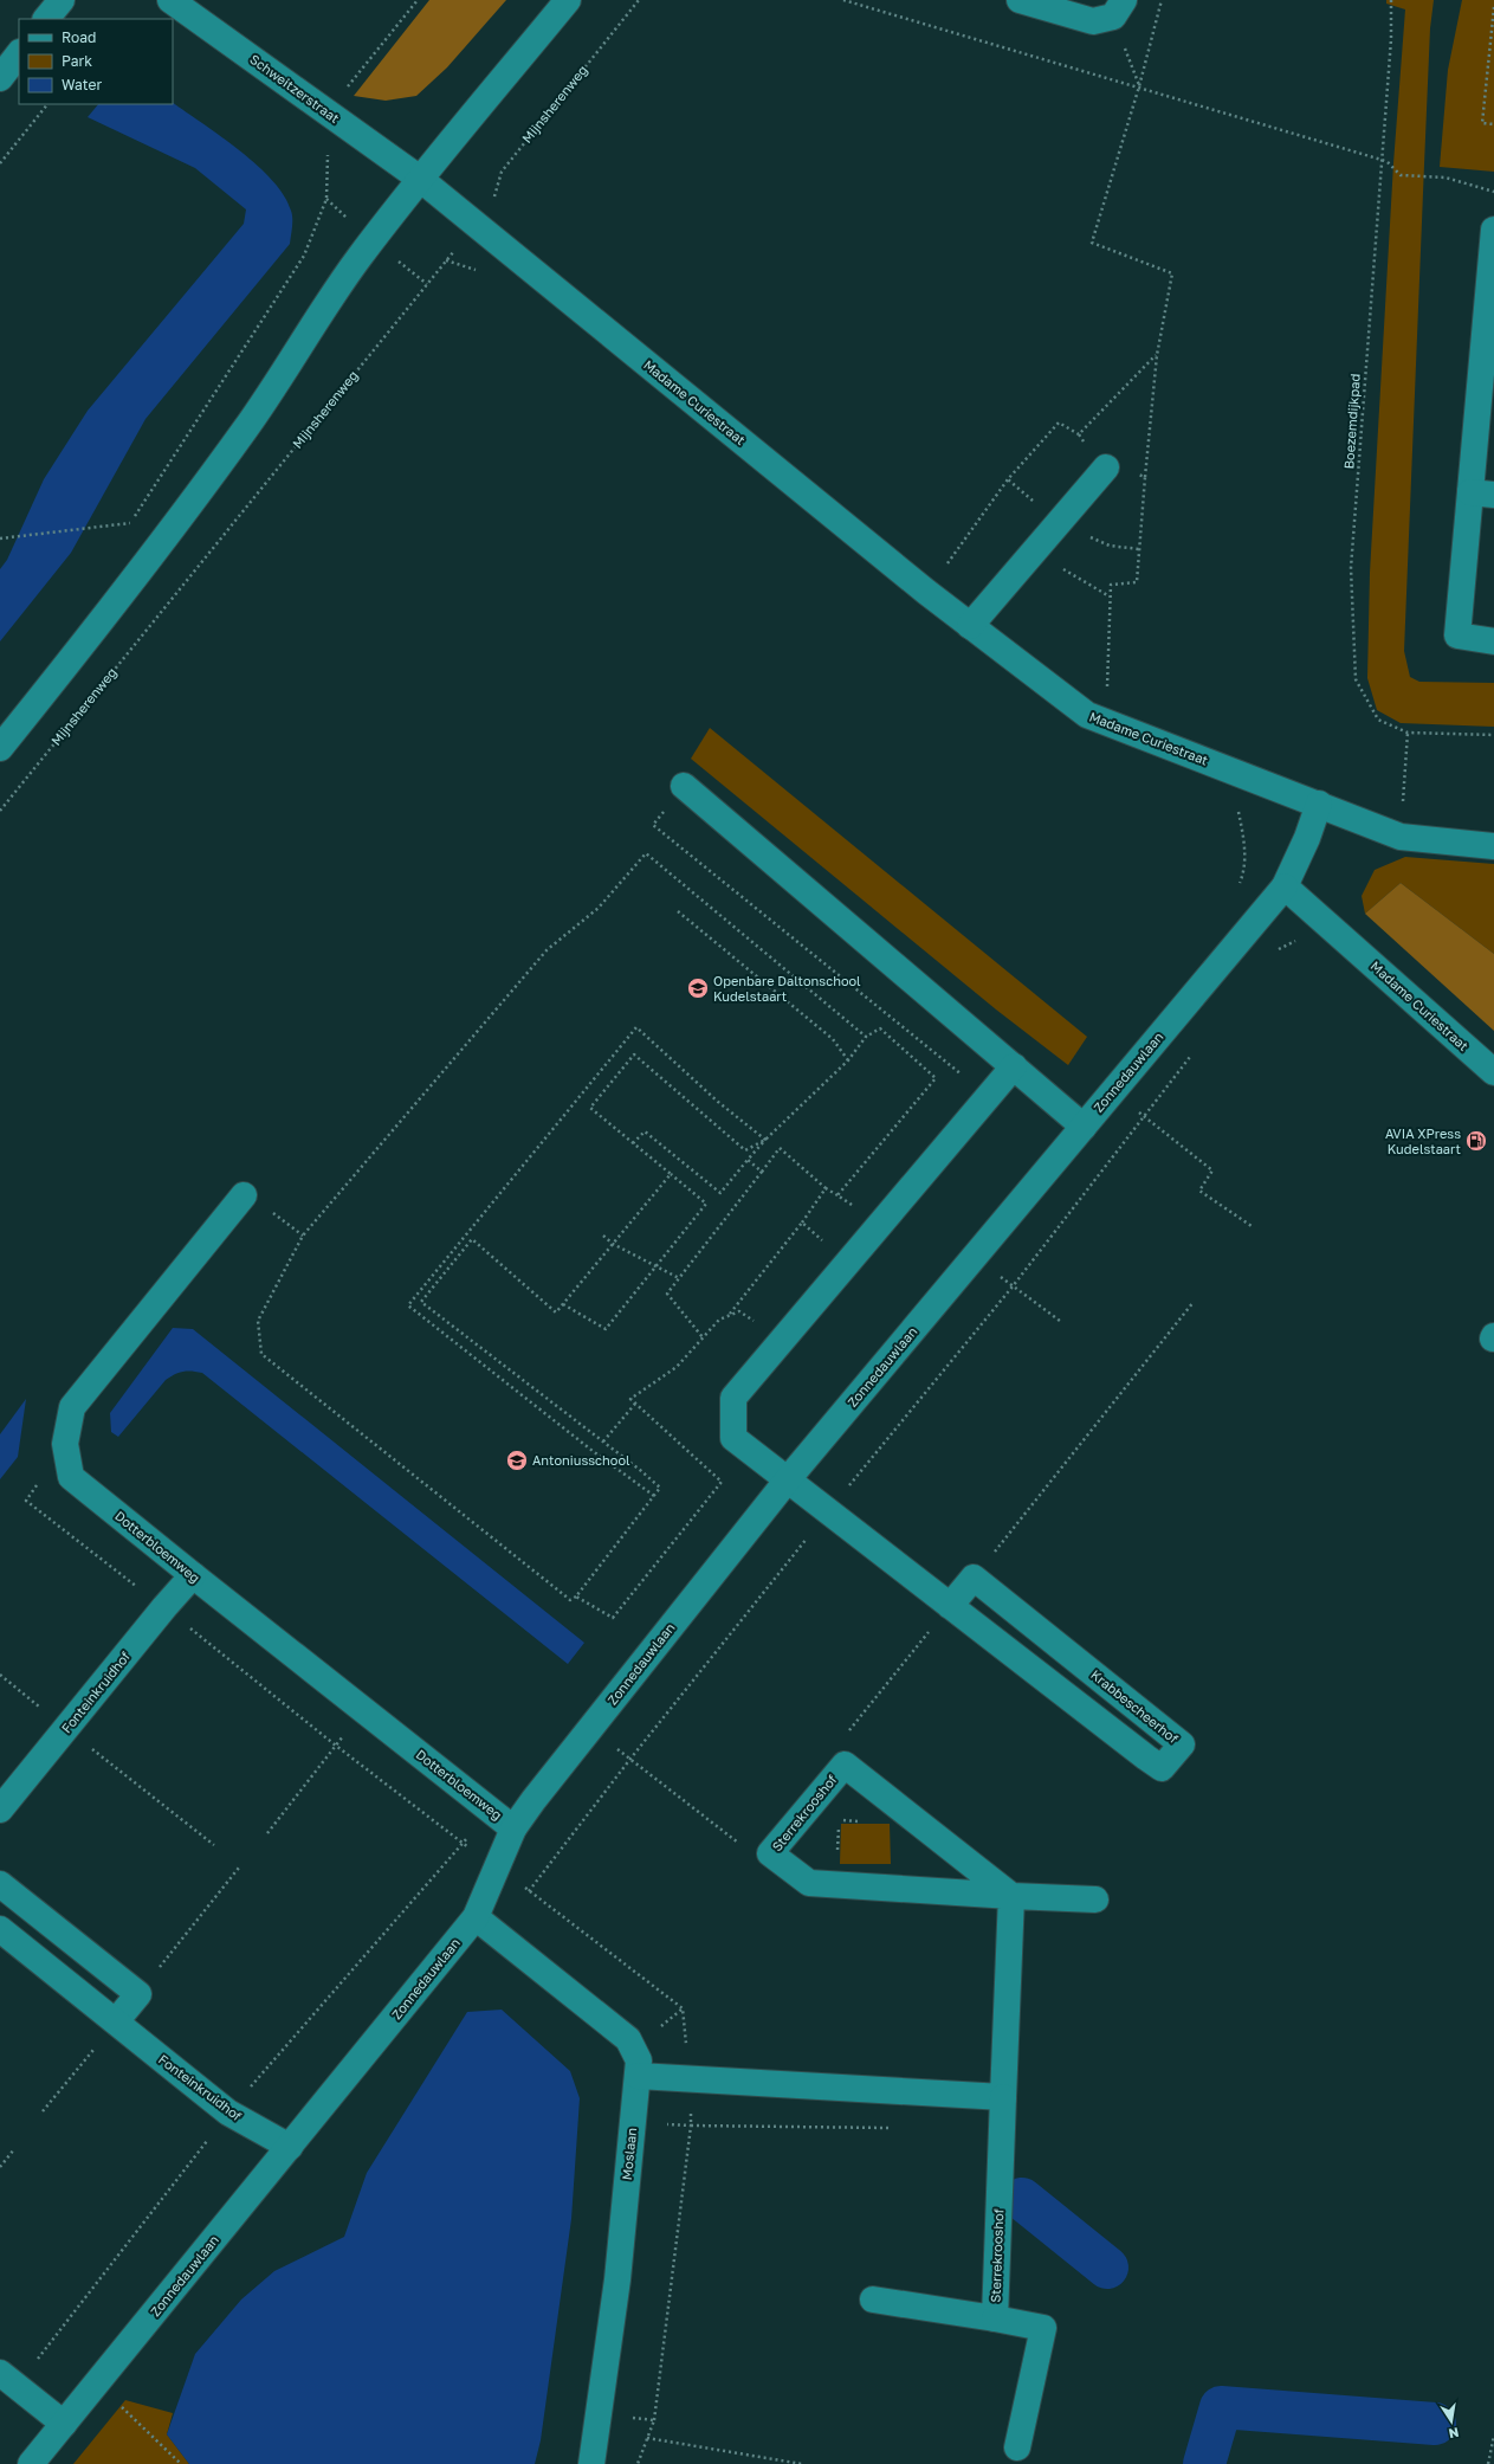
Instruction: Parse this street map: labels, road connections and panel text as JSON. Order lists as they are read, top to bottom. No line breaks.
{"streets":{"street":["Schweitzerstraat","Madame Curiestraat","Zonnedauwlaan","Dotterbloemweg","Fonteinkruidhof","Krabbescheerhof","Sterrekrooshof","Moslaan"],"path":["Mijnsherenweg","Boezemdijkpad"]},"crossings":[["Schweitzerstraat","Madame Curiestraat"],["Mijnsherenweg","Madame Curiestraat"],["Madame Curiestraat","Zonnedauwlaan"],["Zonnedauwlaan","Dotterbloemweg"],["Zonnedauwlaan","Fonteinkruidhof"],["Zonnedauwlaan","Krabbescheerhof"],["Zonnedauwlaan","Moslaan"],["Dotterbloemweg","Fonteinkruidhof"]],"places":{"school or university":["Openbare Daltonschool Kudelstaart","Antoniusschool"],"fuel station":["AVIA XPress Kudelstaart"]},"legend":["Road","Park","Water"],"north":"bottom"}
